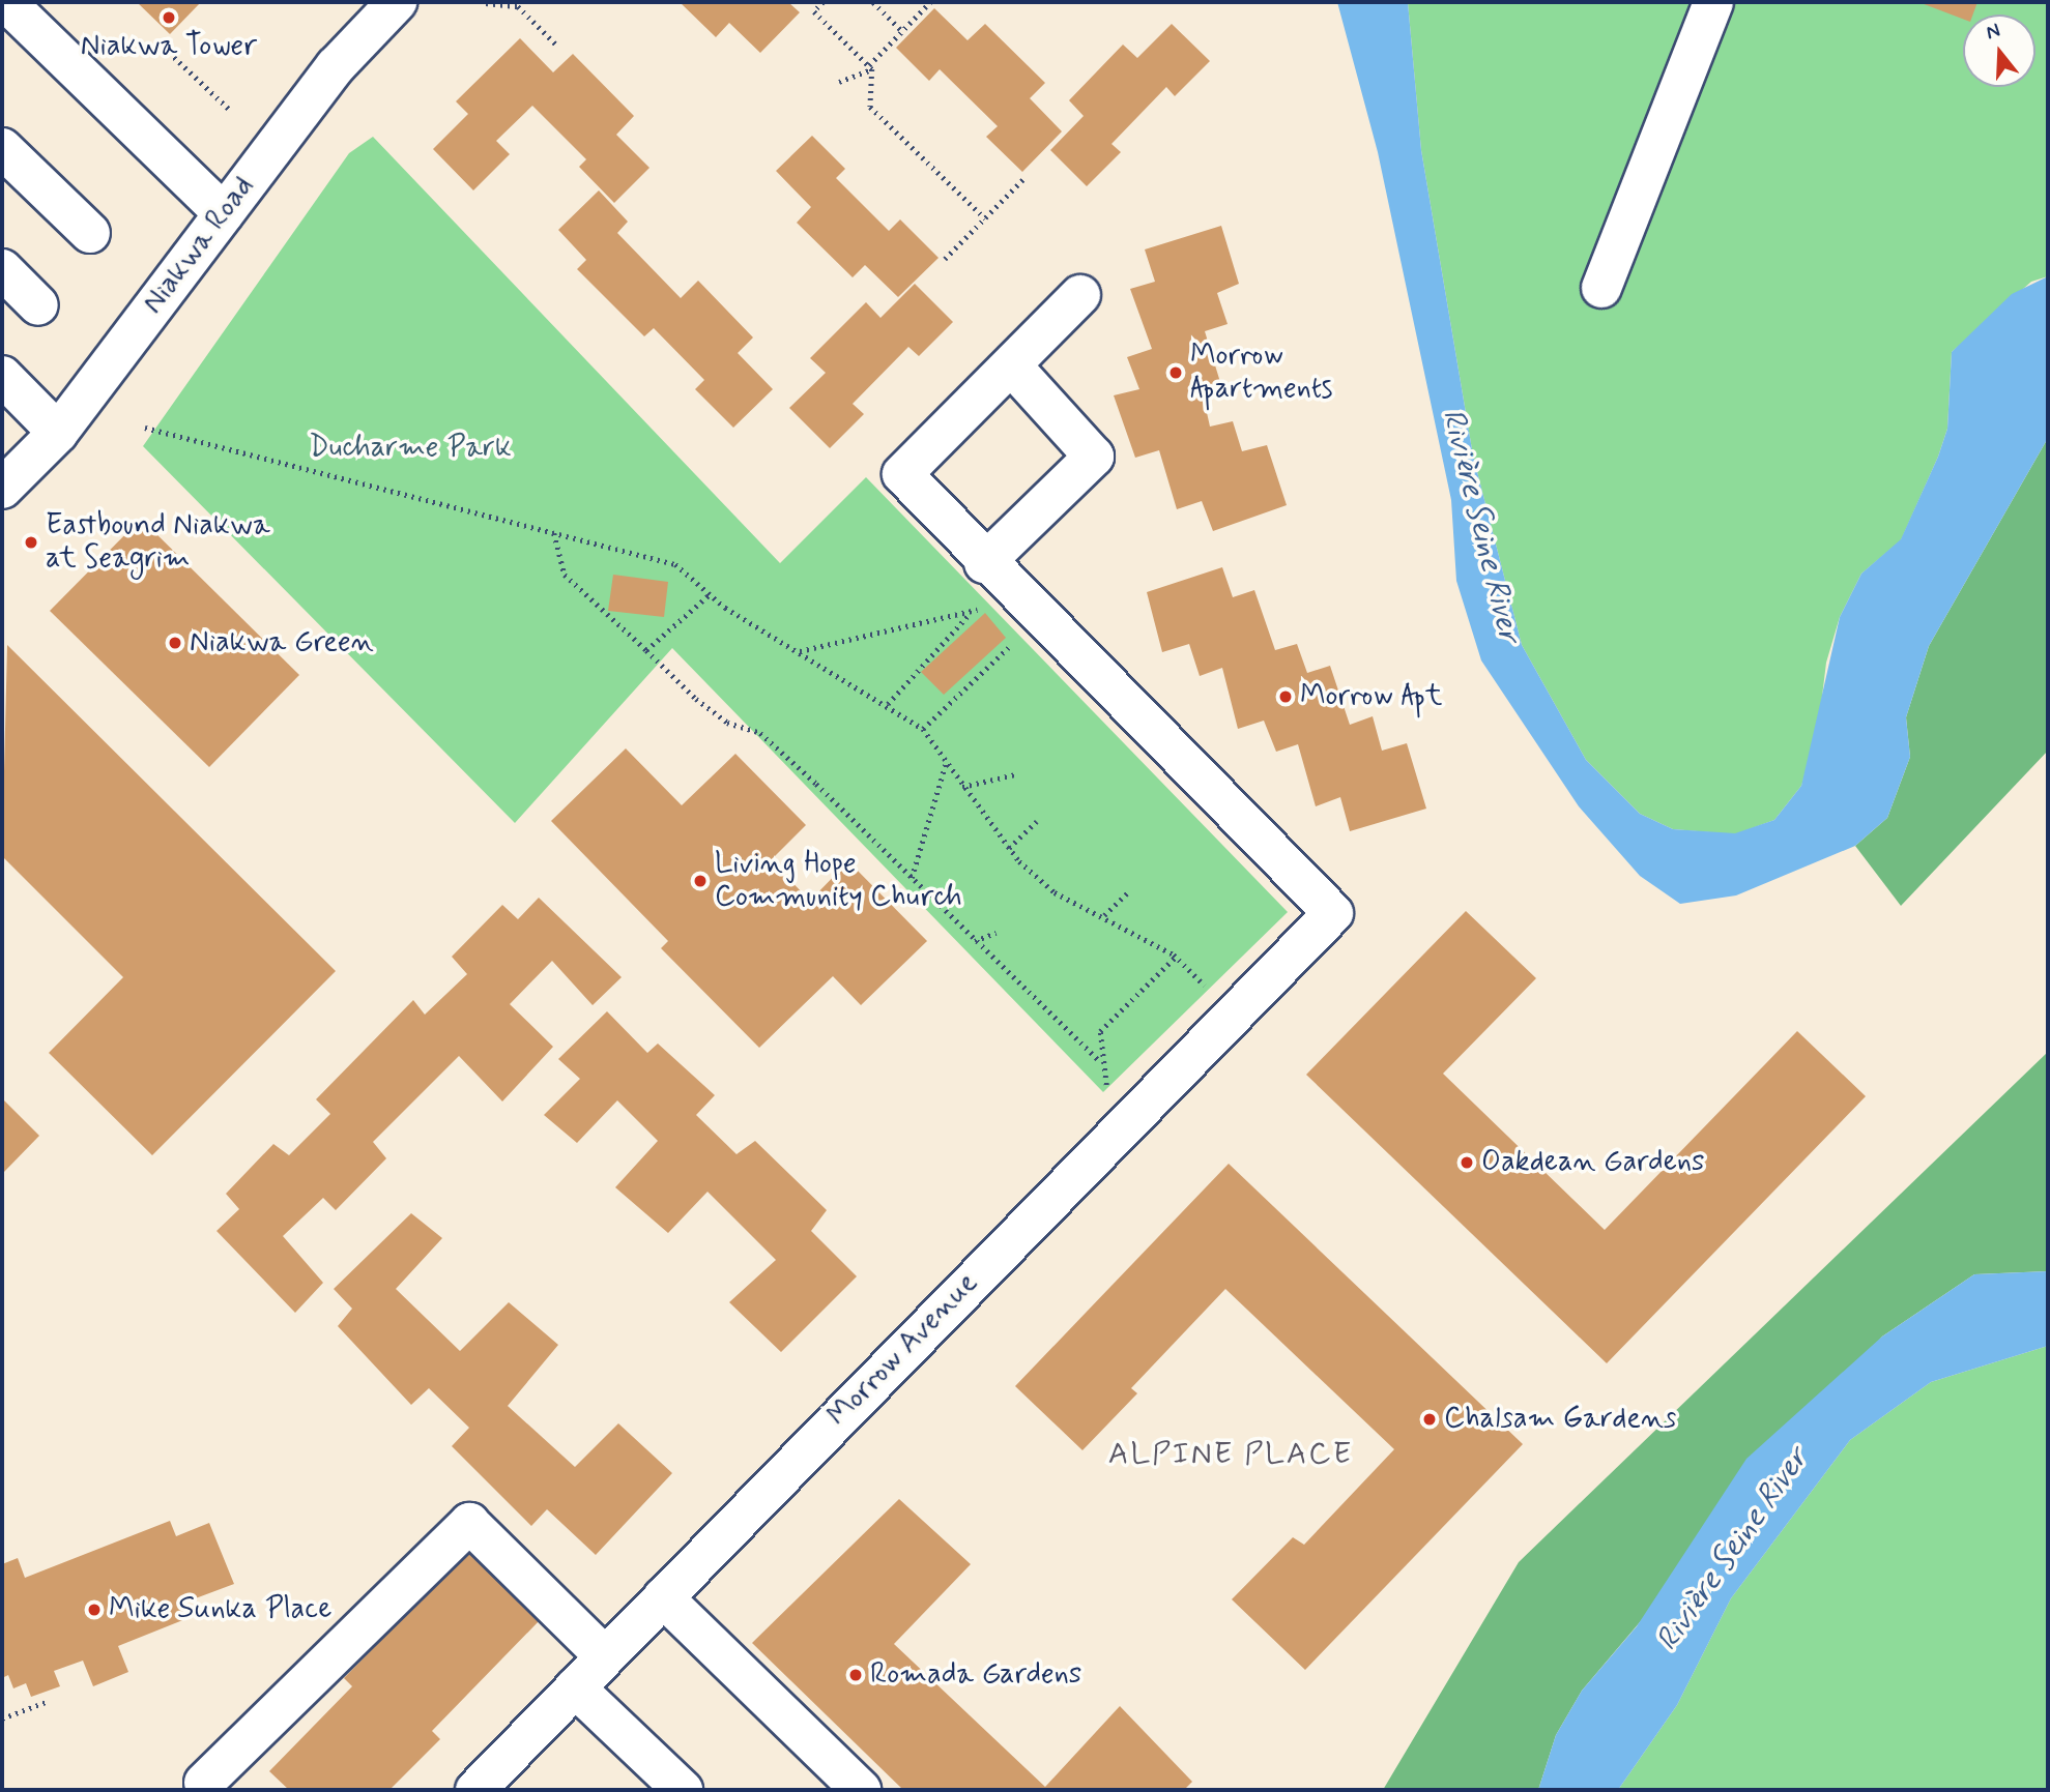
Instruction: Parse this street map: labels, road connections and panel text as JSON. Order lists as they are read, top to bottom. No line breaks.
{"streets":{"street":["Niakwa Road","Morrow Avenue"]},"districts":["ALPINE PLACE"],"water":["Rivière Seine River"],"parks":["Ducharme Park"],"places":["Niakwa Tower","Morrow Apartments","Eastbound Niakwa at Seagrim","Niakwa Green","Morrow Apt","Living Hope Community Church","Oakdean Gardens","Chalsam Gardens","Mike Sunka Place","Romada Gardens"],"north":"top"}
